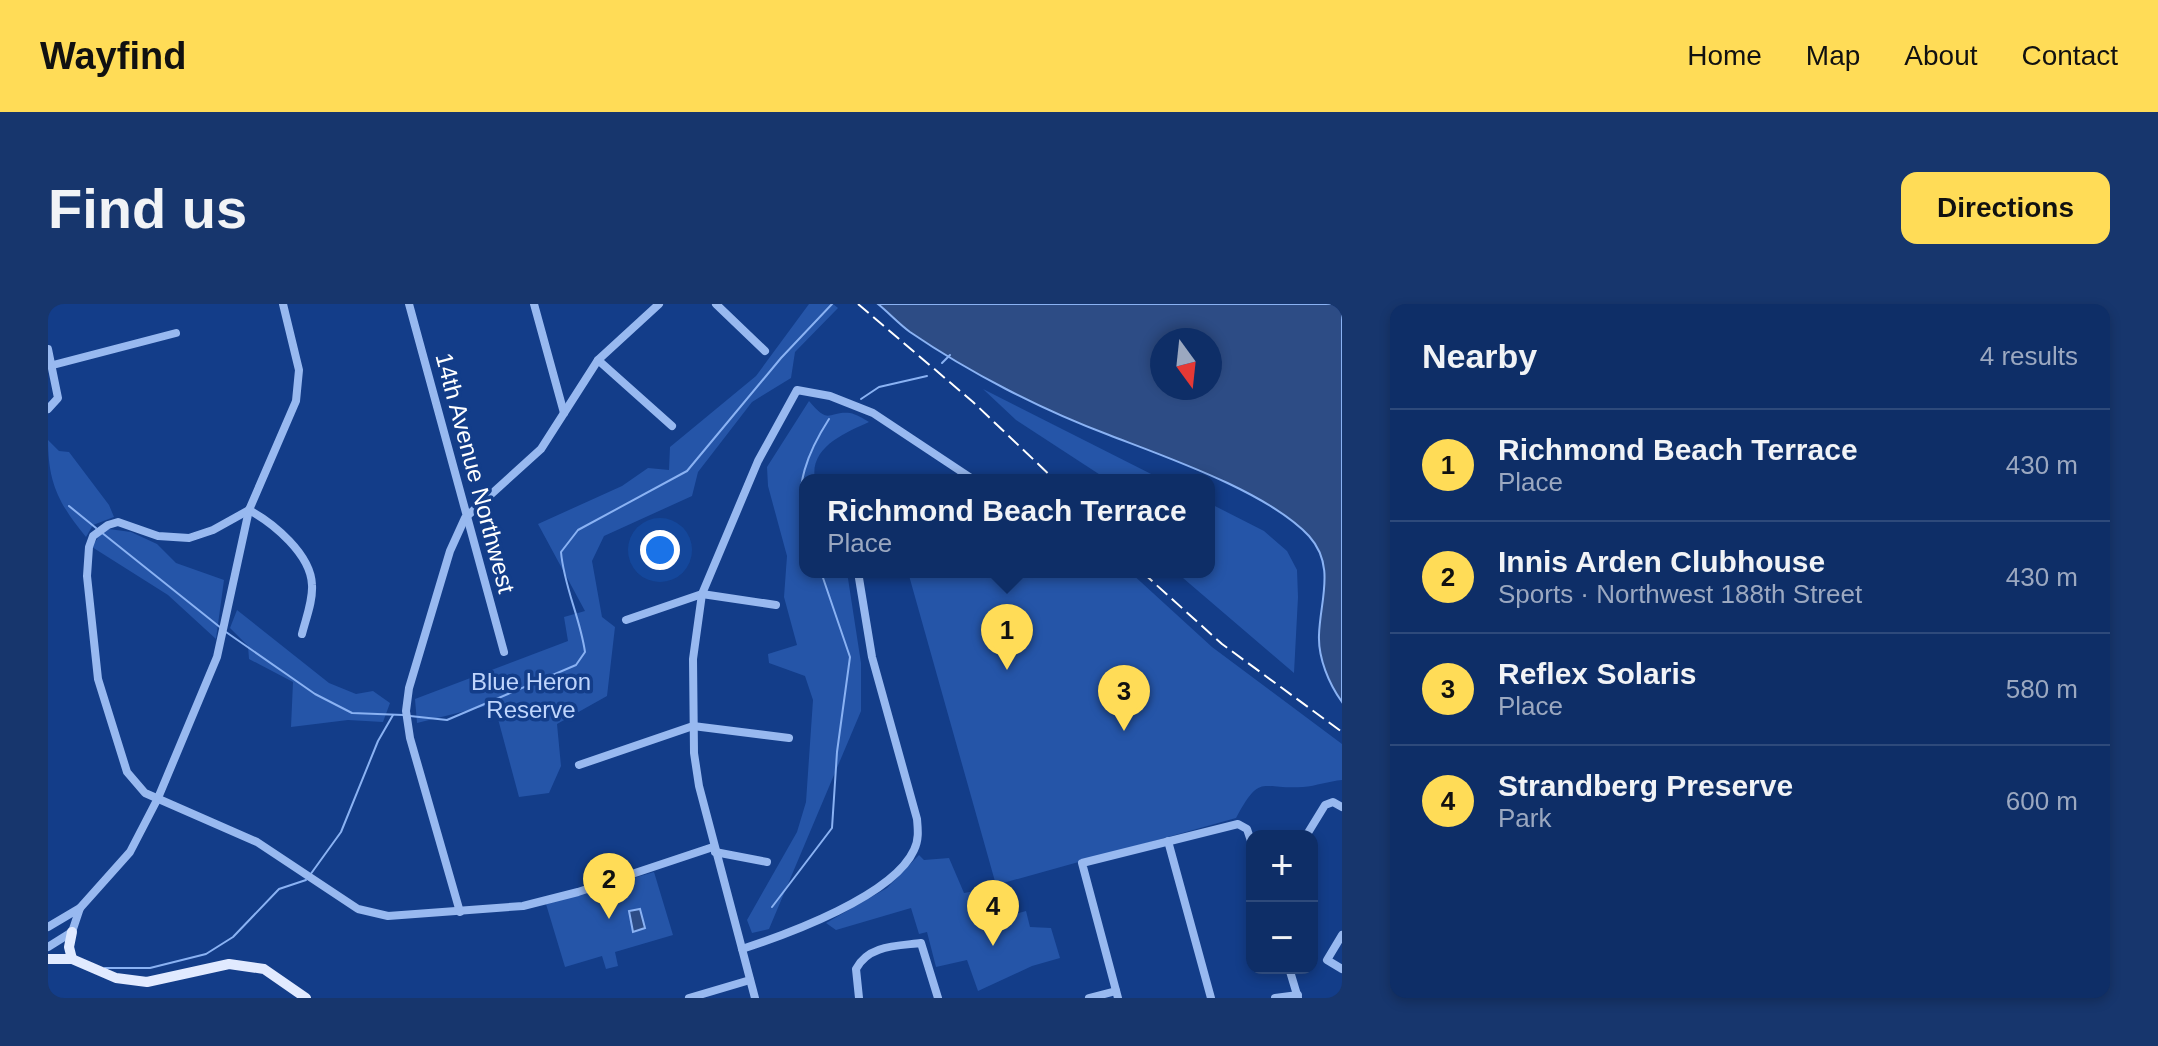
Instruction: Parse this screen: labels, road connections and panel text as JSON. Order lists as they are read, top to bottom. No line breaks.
{"streets":{"street":["14th Avenue Northwest"]},"parks":["Blue Heron Reserve"],"north":"bottom","page":{"header":"Wayfind","nav":["Home","Map","About","Contact"],"buttons":"Directions","title":"Find us","heading":["Nearby","4 results"],"list":[{"mark":"1","name":"Richmond Beach Terrace","note":"Place","value":"430 m"},{"mark":"2","name":"Innis Arden Clubhouse","note":"Sports · Northwest 188th Street","value":"430 m"},{"mark":"3","name":"Reflex Solaris","note":"Place","value":"580 m"},{"mark":"4","name":"Strandberg Preserve","note":"Park","value":"600 m"}],"popup":["Richmond Beach Terrace","Place"],"pins":["1","3","2","4"],"map_buttons":["+","−"]}}
